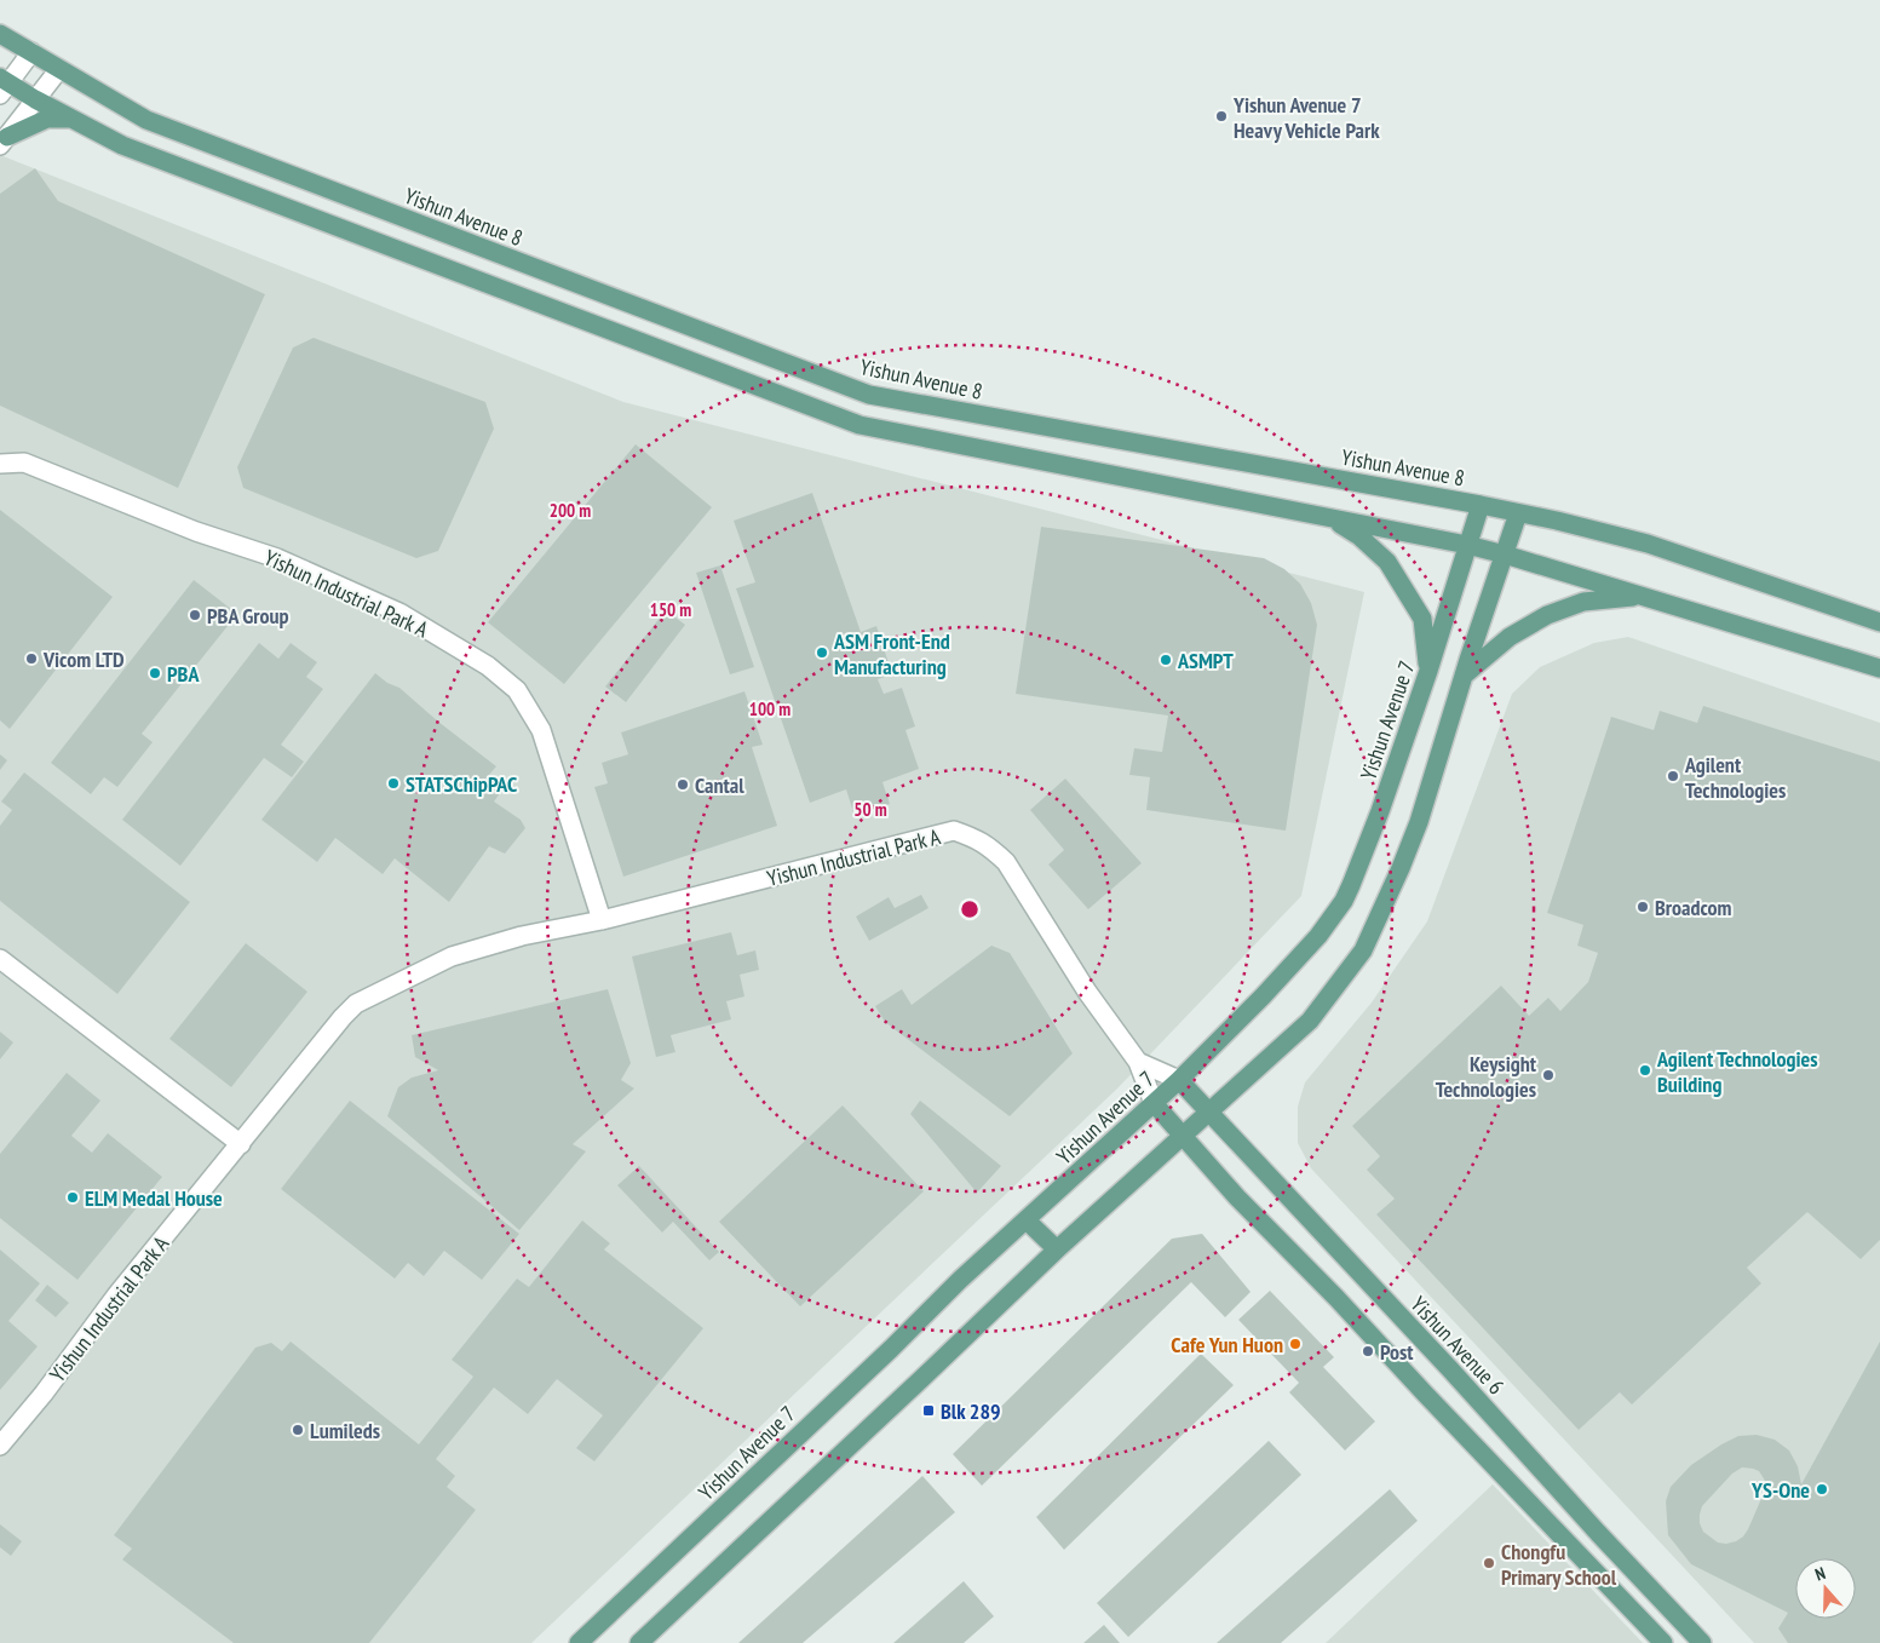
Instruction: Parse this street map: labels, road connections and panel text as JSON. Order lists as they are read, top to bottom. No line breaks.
{"streets":{"main road":["Yishun Avenue 8","Yishun Avenue 7","Yishun Avenue 6"],"street":["Yishun Industrial Park A"]},"crossings":[["Yishun Avenue 8","Yishun Avenue 7"],["Yishun Industrial Park A","Yishun Avenue 7"],["Yishun Avenue 7","Yishun Avenue 6"]],"places":{"other":["Yishun Avenue 7 Heavy Vehicle Park","PBA Group","ASM Front-End Manufacturing","Vicom LTD","ASMPT","PBA","Agilent Technologies","STATSChipPAC","Cantal","Broadcom","Agilent Technologies Building","Keysight Technologies","ELM Medal House","Cafe Yun Huon","Post","Lumileds","YS-One","Chongfu Primary School"],"transit":["Blk 289"]},"north":"top","rings":["200 m","150 m","100 m","50 m"]}
